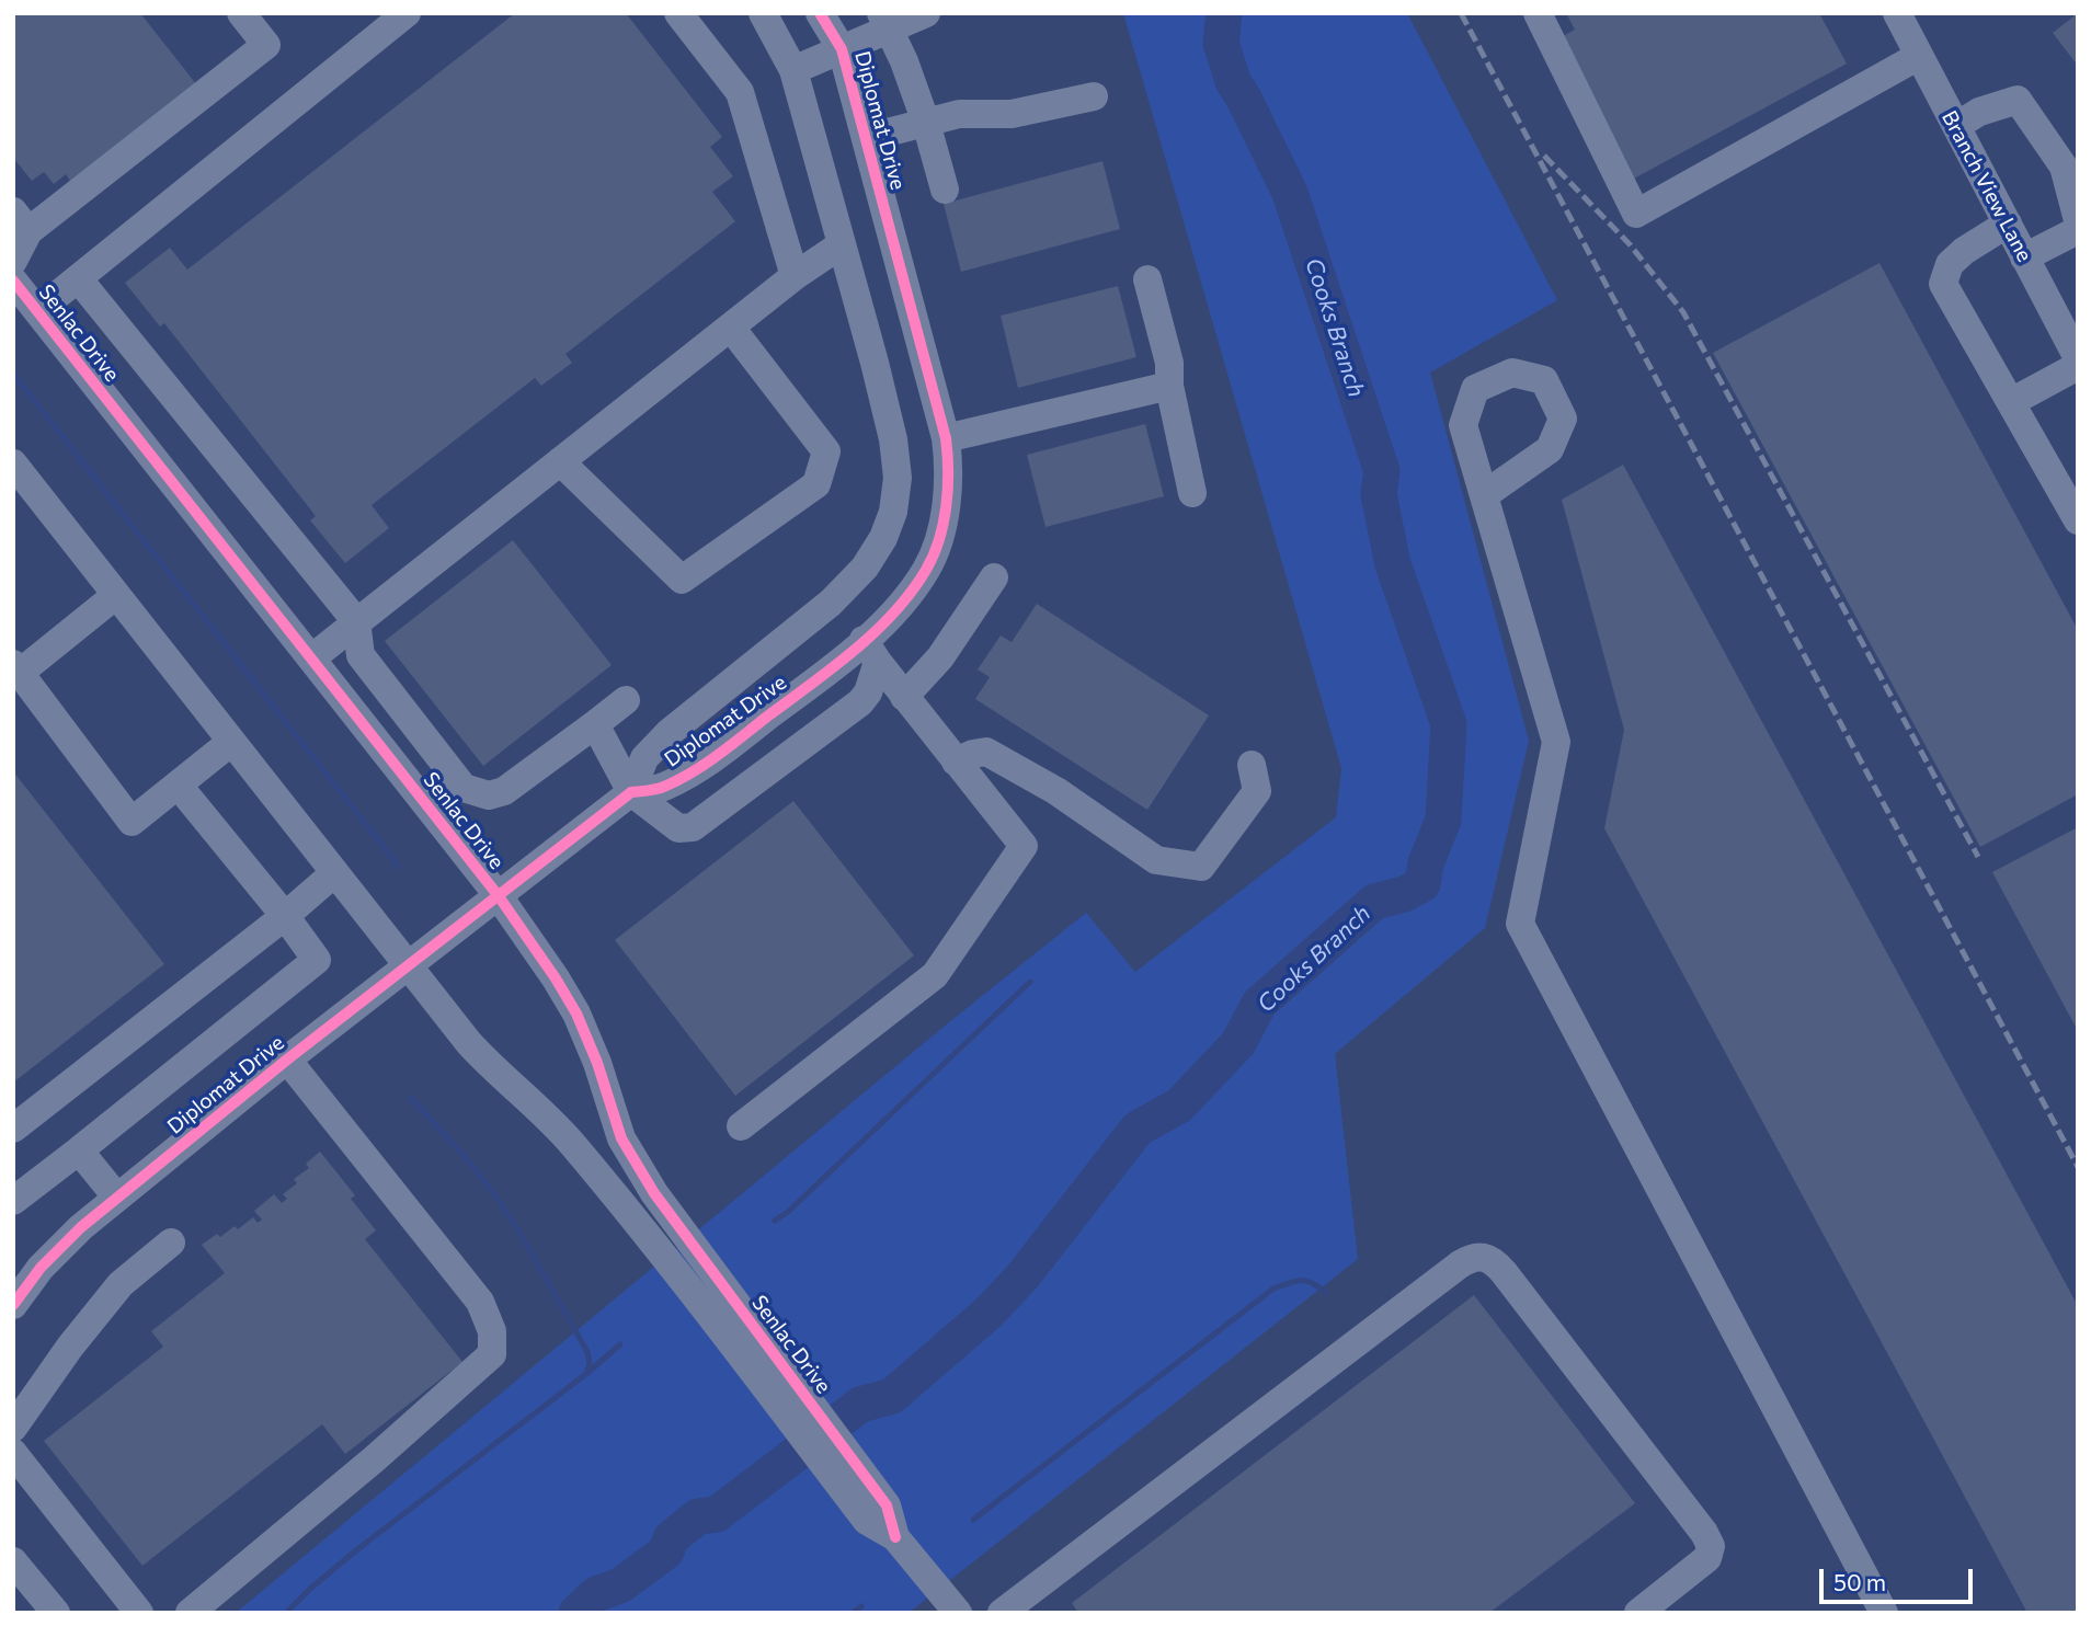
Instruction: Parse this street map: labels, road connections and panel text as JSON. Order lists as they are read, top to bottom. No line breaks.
{"streets":{"street":["Diplomat Drive","Branch View Lane","Senlac Drive"]},"crossings":[["Diplomat Drive","Senlac Drive"]],"water":["Cooks Branch"],"scale_bar":"50 m"}
